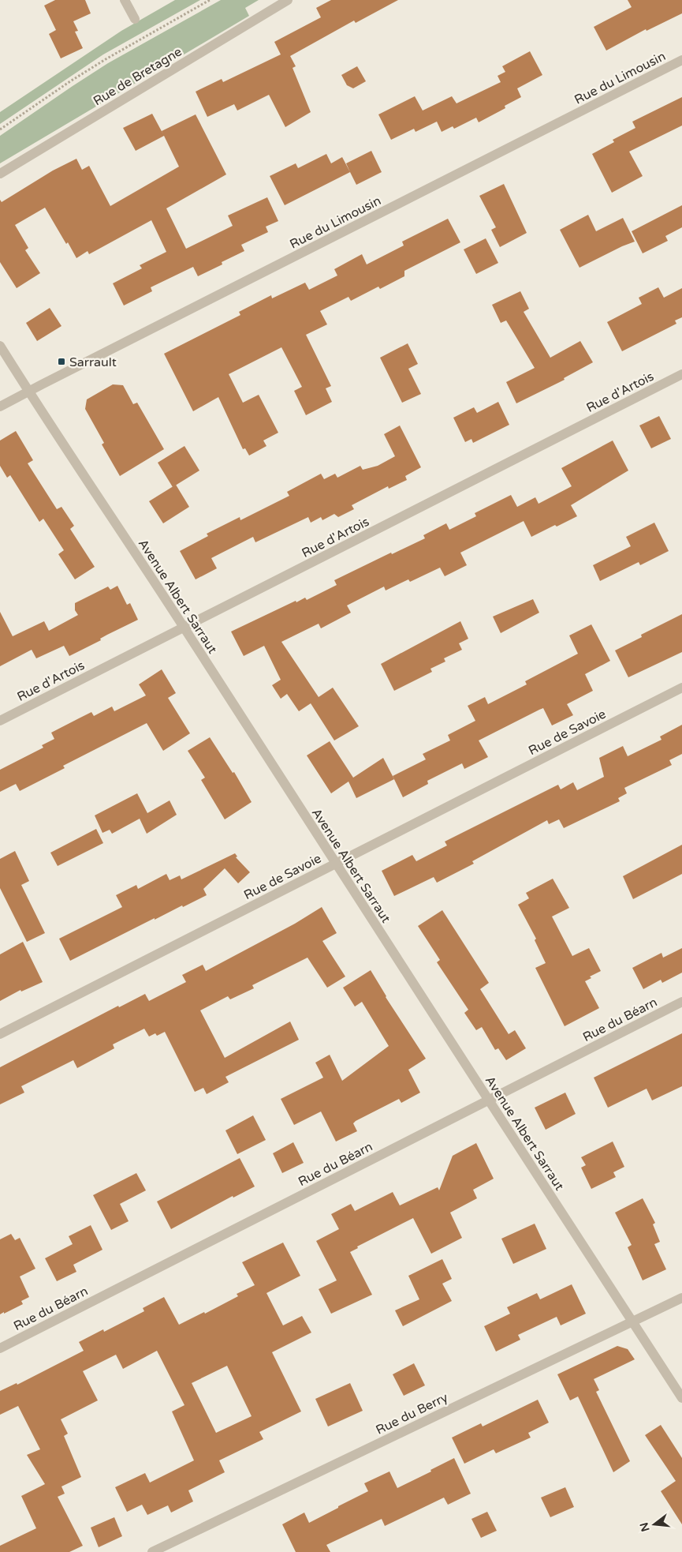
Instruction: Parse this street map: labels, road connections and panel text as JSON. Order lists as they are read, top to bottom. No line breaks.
{"streets":{"street":["Rue de Bretagne","Rue du Limousin","Rue d'Artois","Avenue Albert Sarraut","Rue de Savoie","Rue du Béarn","Rue du Berry"]},"crossings":[["Rue du Limousin","Avenue Albert Sarraut"],["Rue d'Artois","Avenue Albert Sarraut"],["Avenue Albert Sarraut","Rue de Savoie"],["Avenue Albert Sarraut","Rue du Béarn"],["Avenue Albert Sarraut","Rue du Berry"]],"places":{"transit":["Sarrault"]},"north":"left"}
